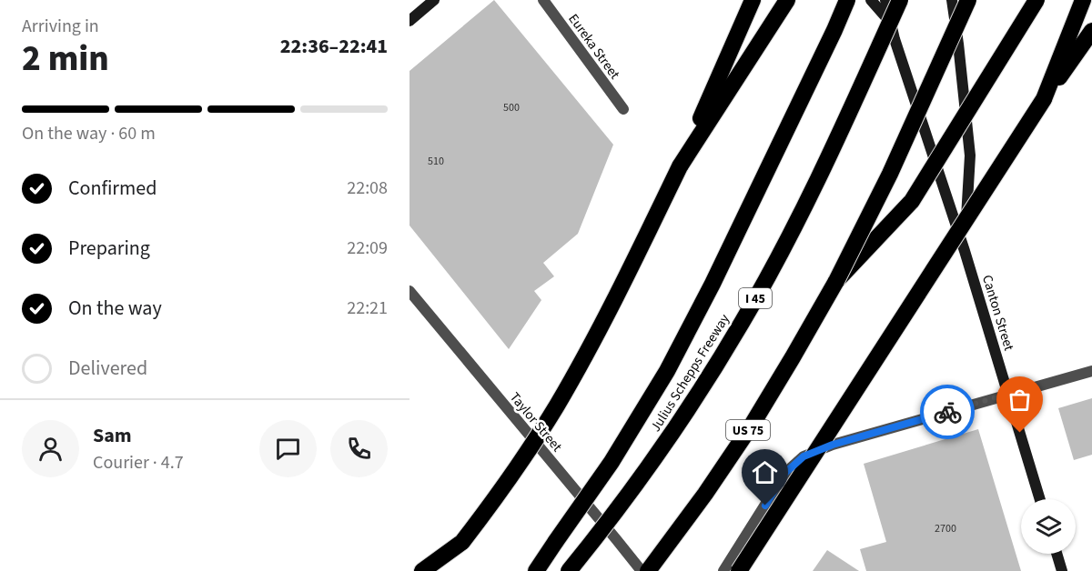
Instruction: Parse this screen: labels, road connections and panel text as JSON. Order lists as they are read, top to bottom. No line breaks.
{"streets":{"highway":["I 45","Julius Schepps Freeway","US 75"],"main road":["Canton Street"],"street":["Eureka Street","Taylor Street"]},"house_numbers":["500","510","2700"],"page":{"heading":["2 min","Arriving in","22:36–22:41"],"panel":["Sam","Courier · 4.7"],"bar":"On the way · 60 m","list":[["Confirmed","22:08"],["Preparing","22:09"],["On the way","22:21"],"Delivered"]}}
